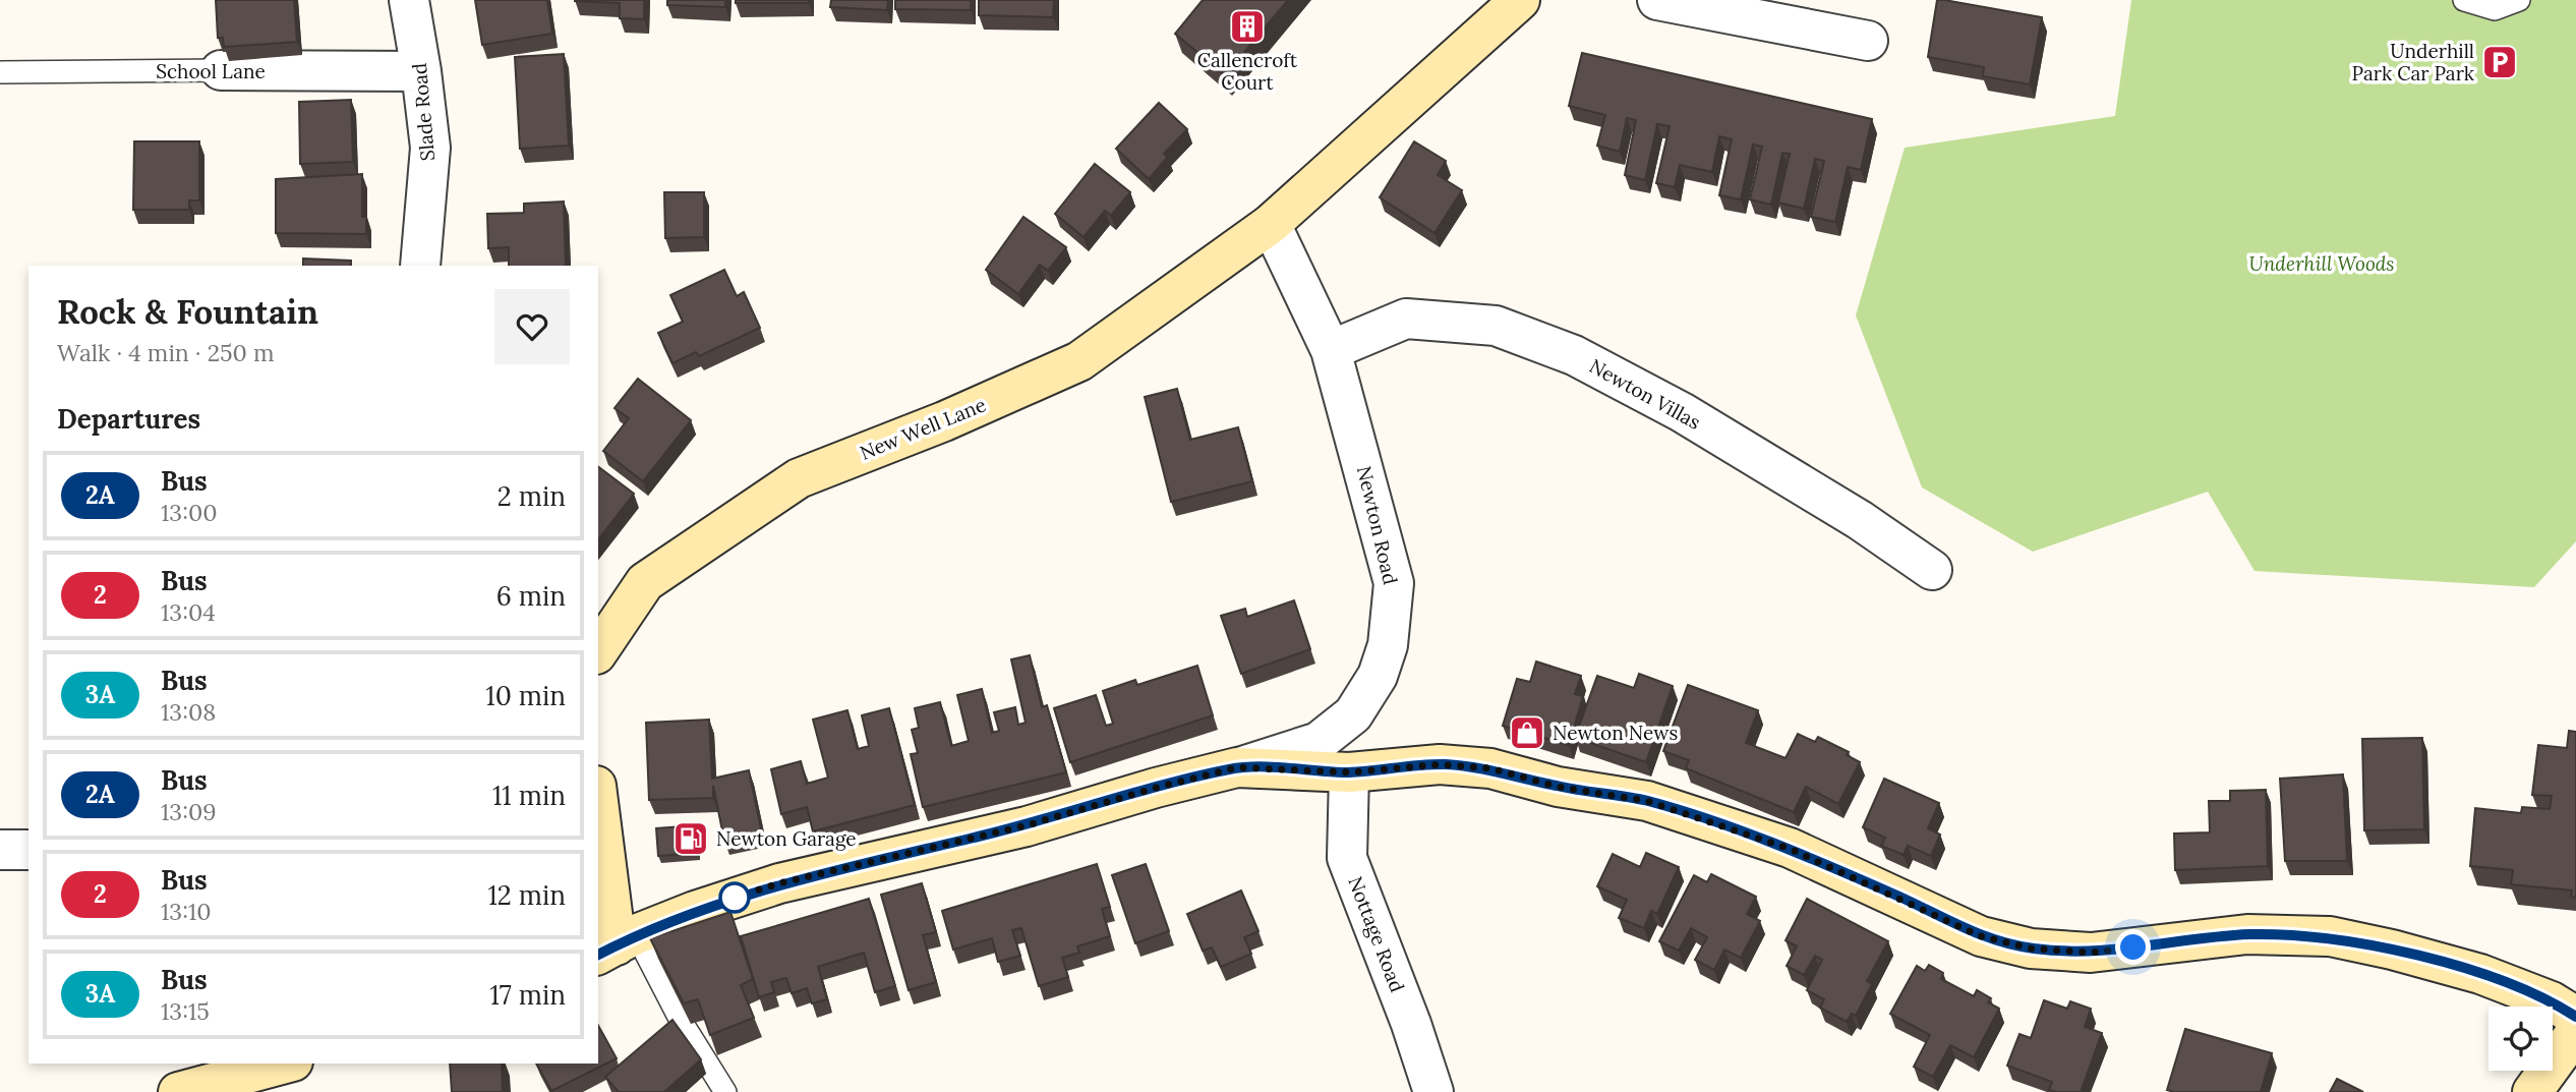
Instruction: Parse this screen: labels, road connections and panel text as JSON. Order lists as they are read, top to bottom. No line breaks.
{"streets":{"street":["School Lane","Slade Road","Newton Villas","New Well Lane","Newton Road","Nottage Road"]},"crossings":[["School Lane","Slade Road"],["Newton Villas","Newton Road"],["New Well Lane","Newton Road"]],"parks":["Underhill Woods"],"places":{"building":["Callencroft Court"],"parking":["Underhill Park Car Park"],"shop":["Newton News"],"fuel station":["Newton Garage"]},"lines":["bus line 2A"],"page":{"heading":[["Rock & Fountain","Walk · 4 min · 250 m"],"Departures"],"list":[{"mark":"2A","name":"Bus","note":"13:00","value":"2 min"},{"mark":"2","name":"Bus","note":"13:04","value":"6 min"},{"mark":"3A","name":"Bus","note":"13:08","value":"10 min"},{"mark":"2A","name":"Bus","note":"13:09","value":"11 min"},{"mark":"2","name":"Bus","note":"13:10","value":"12 min"},{"mark":"3A","name":"Bus","note":"13:15","value":"17 min"}]}}
